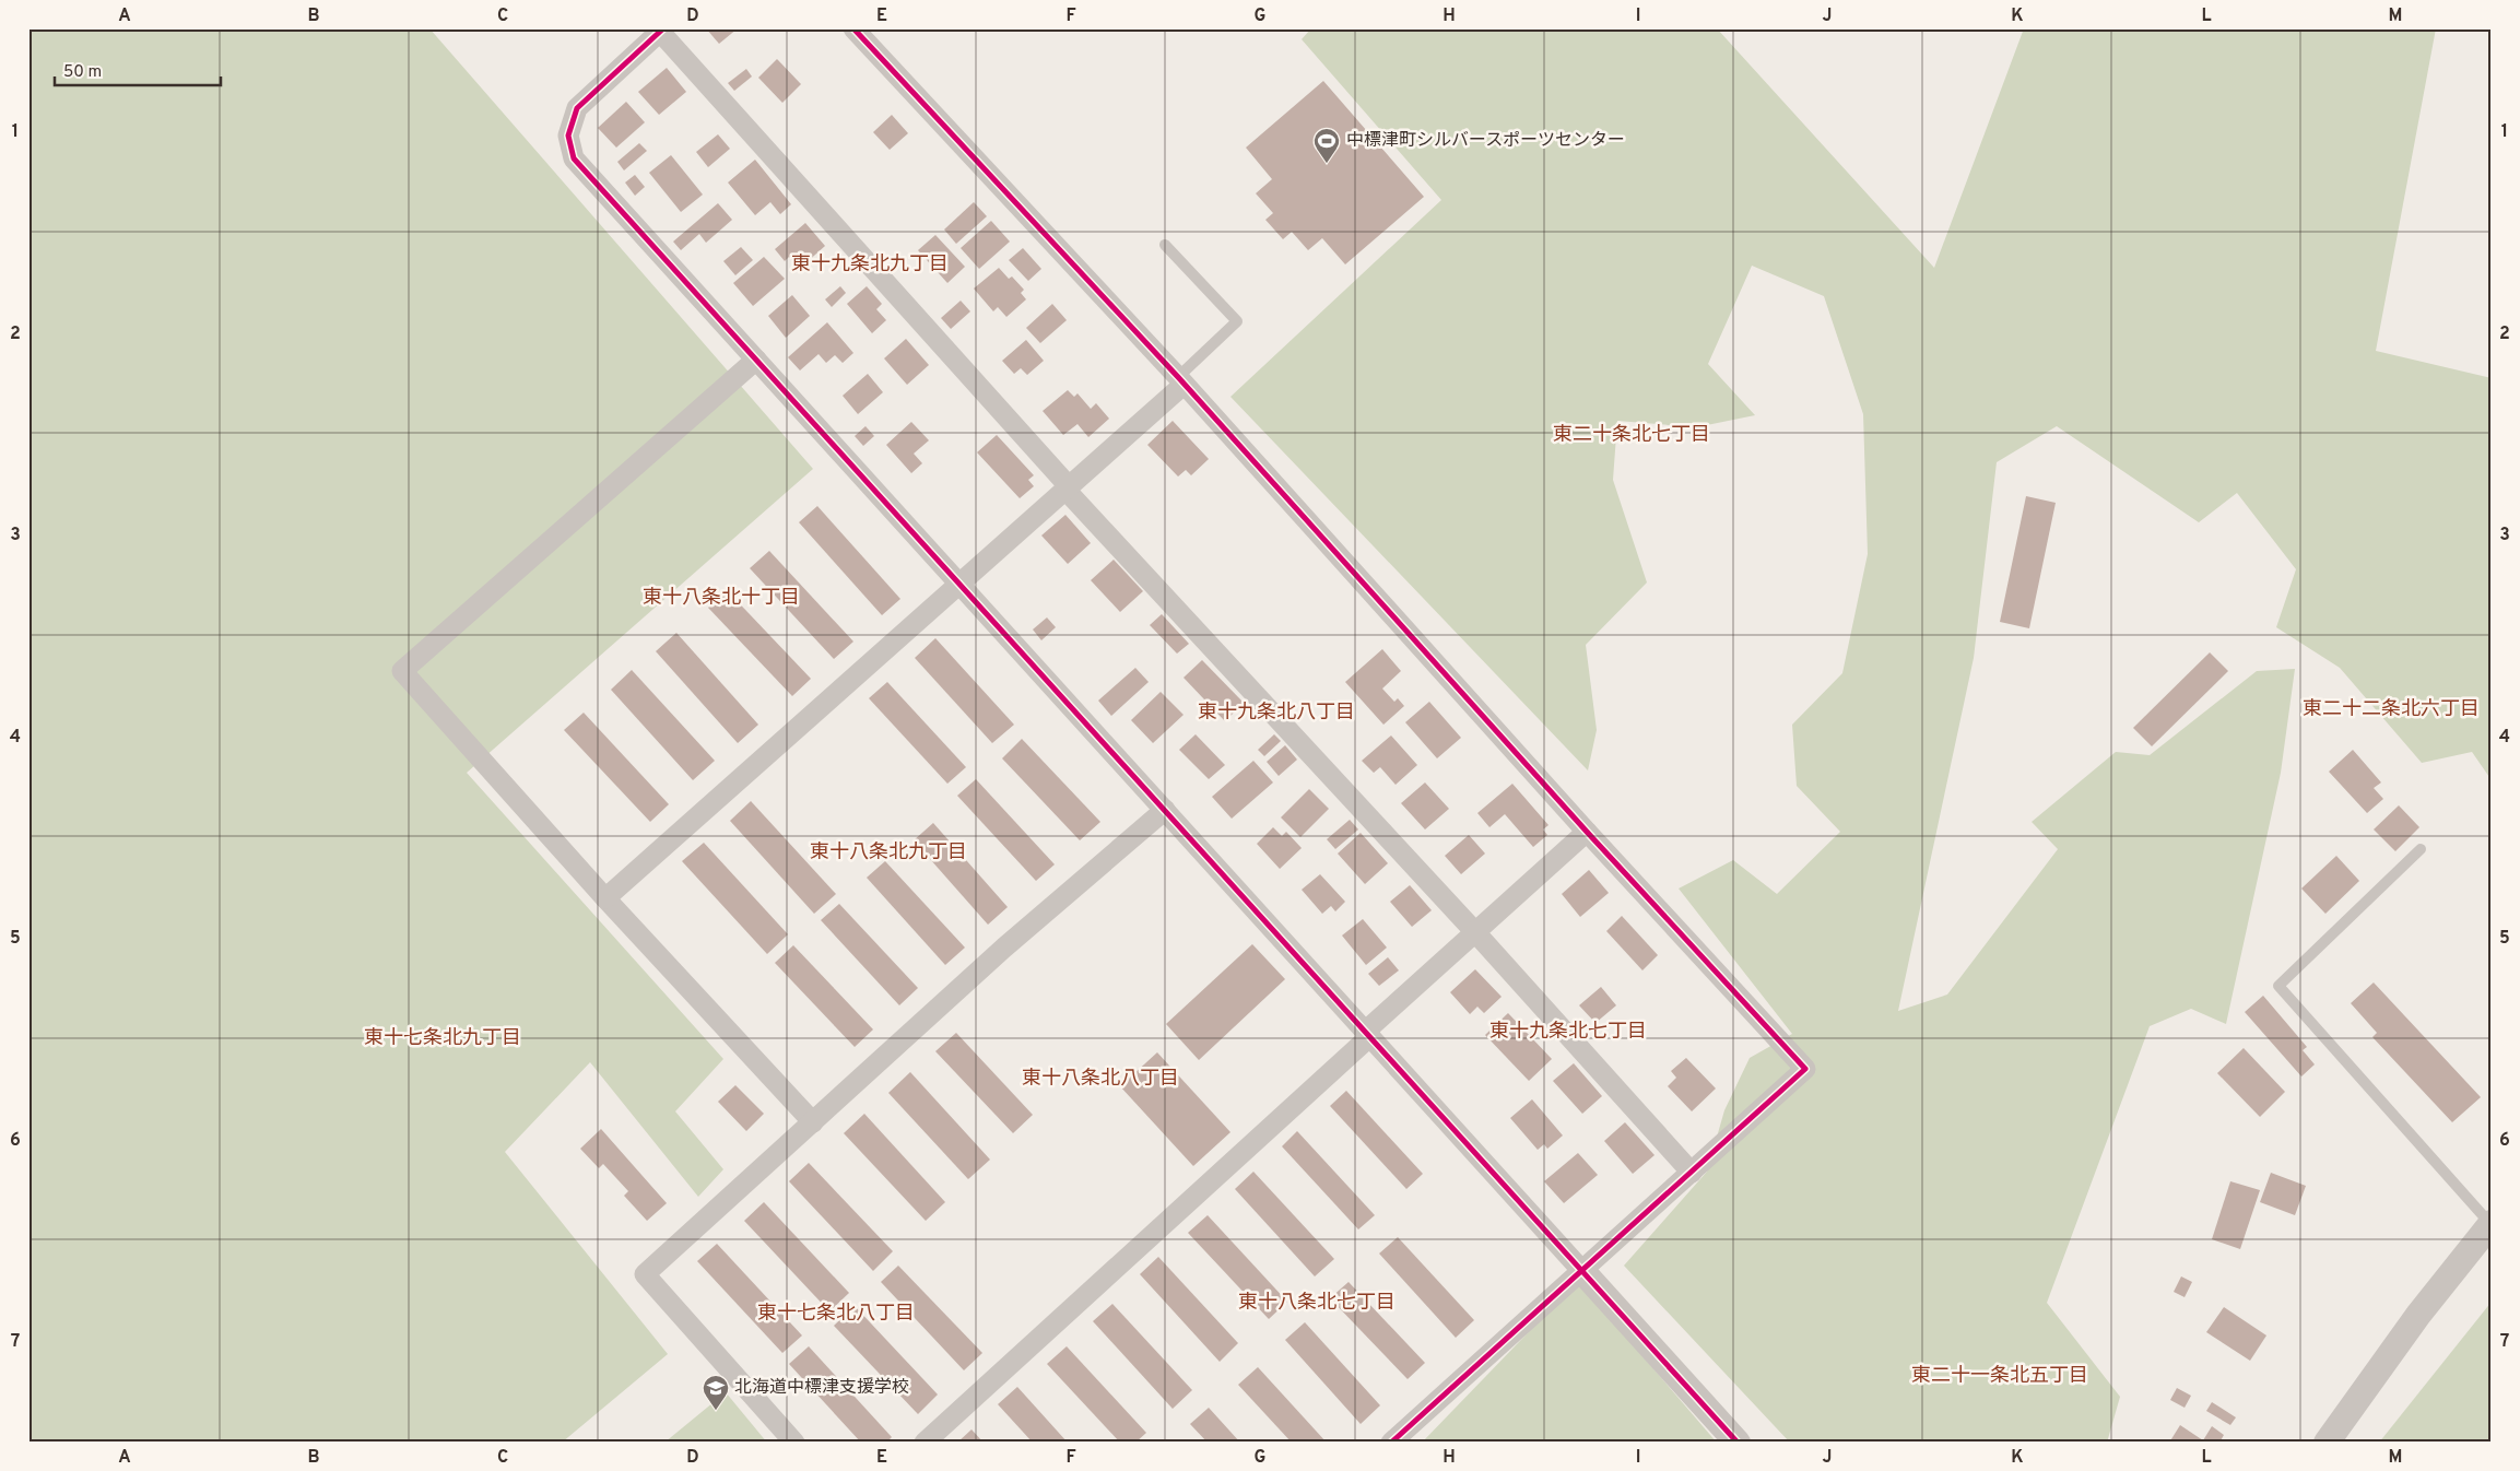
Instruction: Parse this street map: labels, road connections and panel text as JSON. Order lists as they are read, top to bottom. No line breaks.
{"districts":["東十九条北九丁目","東二十条北七丁目","東十八条北十丁目","東二十二条北六丁目","東十九条北八丁目","東十八条北九丁目","東十九条北七丁目","東十七条北九丁目","東十八条北八丁目","東十八条北七丁目","東十七条北八丁目","東二十一条北五丁目"],"places":{"sports":["中標津町シルバースポーツセンター"],"school or university":["北海道中標津支援学校"]},"scale_bar":"50 m","grid":{"columns":["A","B","C","D","E","F","G","H","I","J","K","L","M"],"rows":["1","2","3","4","5","6","7"]}}
